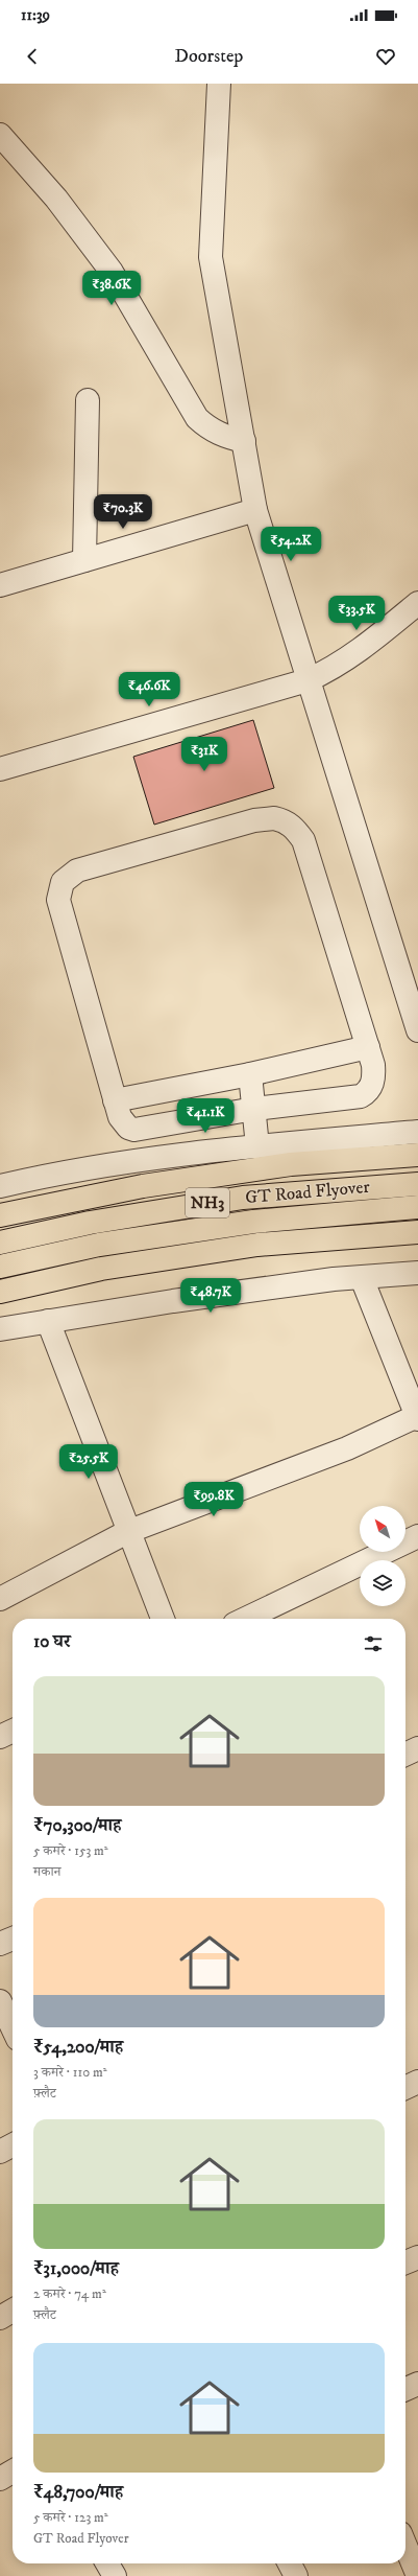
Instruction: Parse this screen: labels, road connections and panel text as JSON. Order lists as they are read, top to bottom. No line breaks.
{"streets":{"highway":["GT Road Flyover","NH3"]},"north":"top left","page":{"status":"11:39","header":"Doorstep","price":["₹38.6K","₹70.3K","₹54.2K","₹33.5K","₹46.6K","₹31K","₹41.1K","₹48.7K","₹25.5K","₹99.8K"],"heading":"10 घर","list":[{"name":"₹70,300/माह","note":"5 कमरे · 153 m² · मकान"},{"name":"₹54,200/माह","note":"3 कमरे · 110 m² · फ़्लैट"},{"name":"₹31,000/माह","note":"2 कमरे · 74 m² · फ़्लैट"},{"name":"₹48,700/माह","note":"5 कमरे · 123 m² · GT Road Flyover"}]}}
